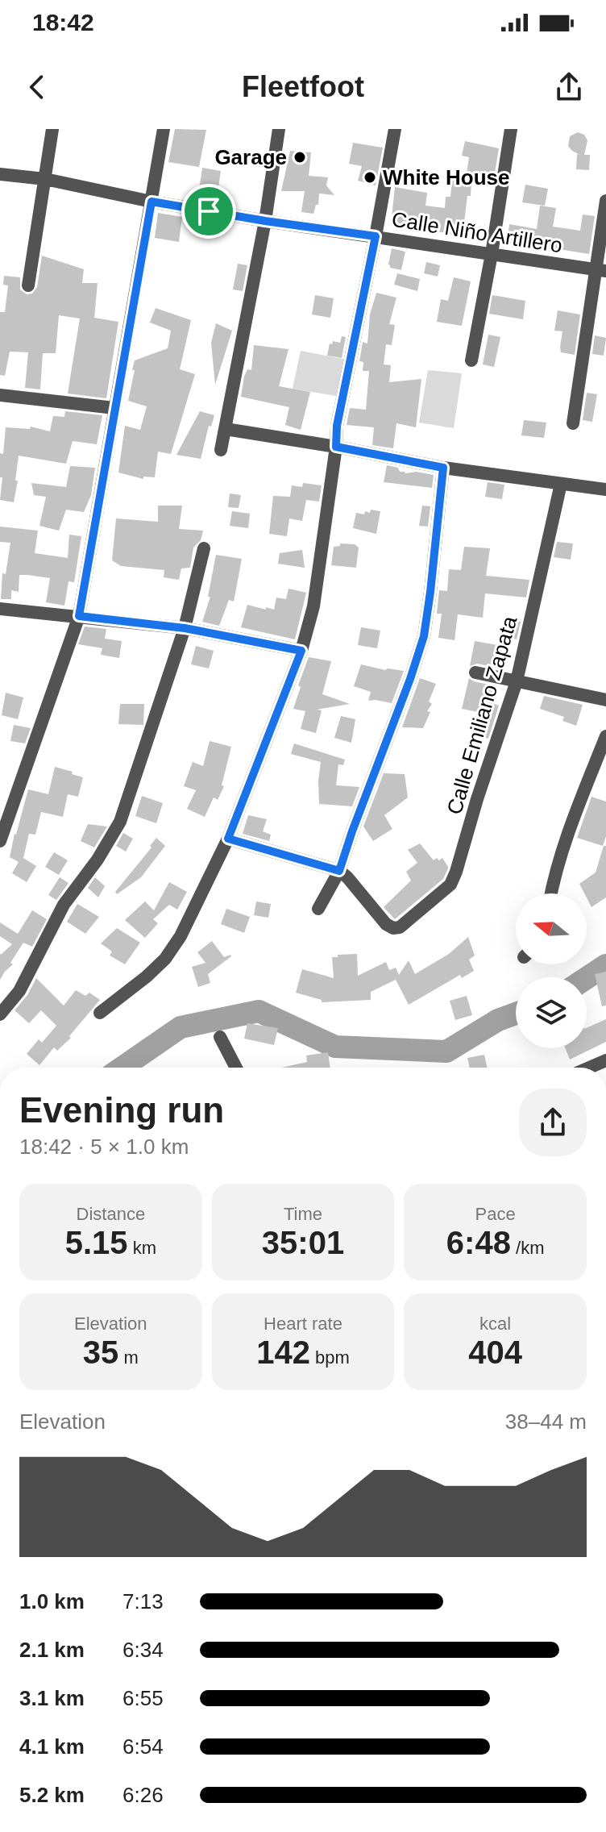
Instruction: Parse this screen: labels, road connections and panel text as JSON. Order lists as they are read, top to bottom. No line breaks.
{"streets":{"street":["Calle Niño Artillero","Calle Emiliano Zapata"]},"places":["Garage","White House"],"north":"left","page":{"status":"18:42","header":"Fleetfoot","heading":["Evening run","18:42 · 5 × 1.0 km"],"stats":[["Distance","5.15 km"],["Time","35:01"],["Pace","6:48 /km"],["Elevation","35 m"],["Heart rate","142 bpm"],["kcal","404"]],"chart":["Elevation","38–44 m"],"list":[{"name":"1.0 km","note":"7:13"},{"name":"2.1 km","note":"6:34"},{"name":"3.1 km","note":"6:55"},{"name":"4.1 km","note":"6:54"},{"name":"5.2 km","note":"6:26"}]}}
